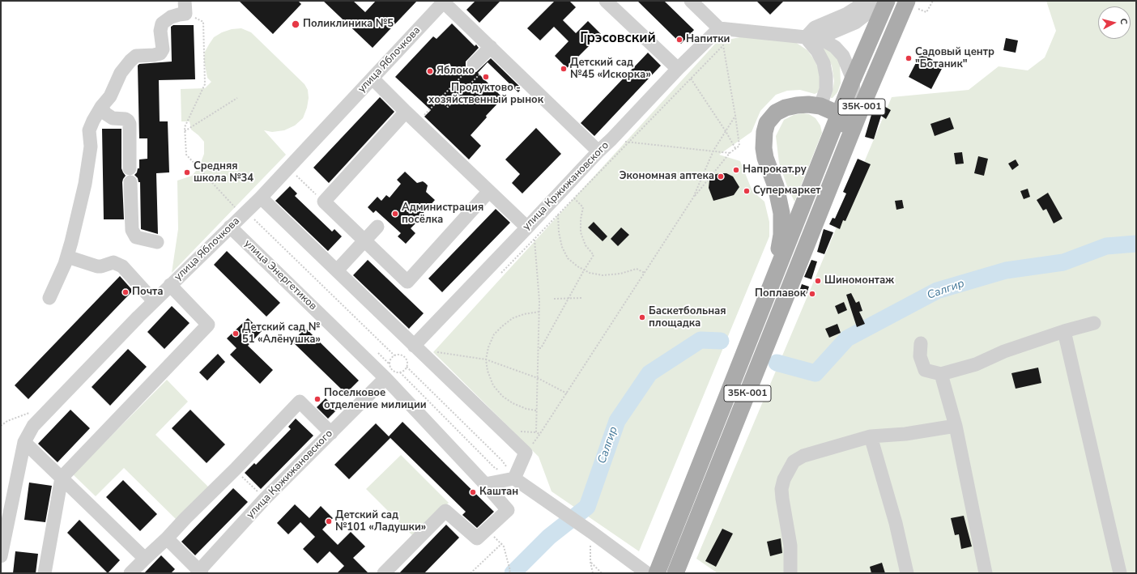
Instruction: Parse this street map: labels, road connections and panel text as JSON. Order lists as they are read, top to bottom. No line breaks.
{"streets":{"main road":["35К-001"],"street":["улица Яблочкова","улица Кржижановского","улица Энергетиков"]},"crossings":[["улица Яблочкова","улица Энергетиков"],["улица Кржижановского","улица Энергетиков"]],"districts":["Грэсовский"],"water":["Салгир"],"places":["Поликлиника №5","Напитки","Садовый центр \"Ботаник\"","Детский сад №45 «Искорка»","Яблоко","Продуктово - хозяйственный рынок","Напрокат.ру","Средняя школа №34","Экономная аптека","Супермаркет","Администрация посёлка","Шиномонтаж","Почта","Поплавок","Баскетбольная площадка","Детский сад № 51 «Алёнушка»","Поселковое отделение милиции","Каштан","Детский сад №101 «Ладушки»"],"north":"right"}
